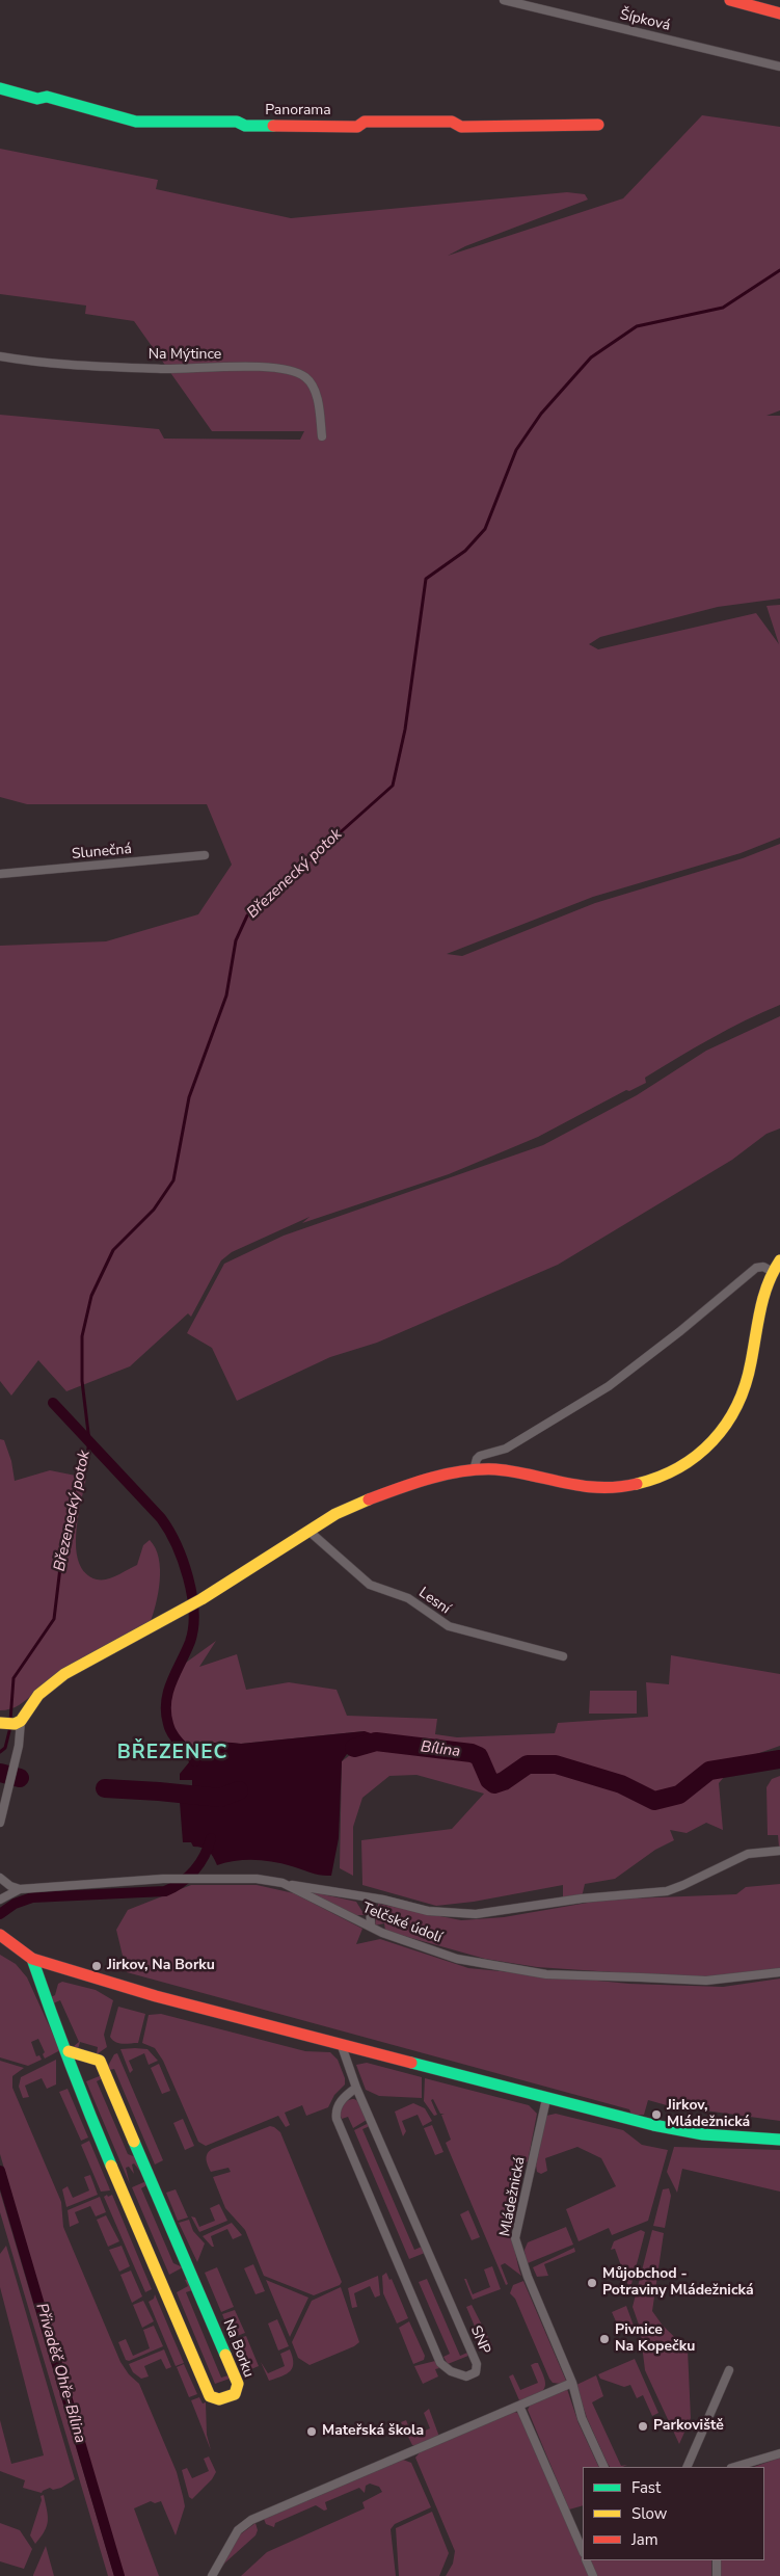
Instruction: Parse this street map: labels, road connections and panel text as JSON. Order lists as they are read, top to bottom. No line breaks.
{"streets":{"street":["Šípková","Panorama","Na Mýtince","Slunečná","Lesní","Telčské údolí","Mládežnická","SNP","Na Borku"]},"districts":["BŘEZENEC"],"water":["Březenecký potok","Bílina","Přivaděč Ohře-Bílina"],"places":["Jirkov, Na Borku","Jirkov, Mládežnická","Můjobchod - Potraviny Mládežnická","Pivnice Na Kopečku","Parkoviště","Mateřská škola"],"legend":["Fast","Slow","Jam"]}
